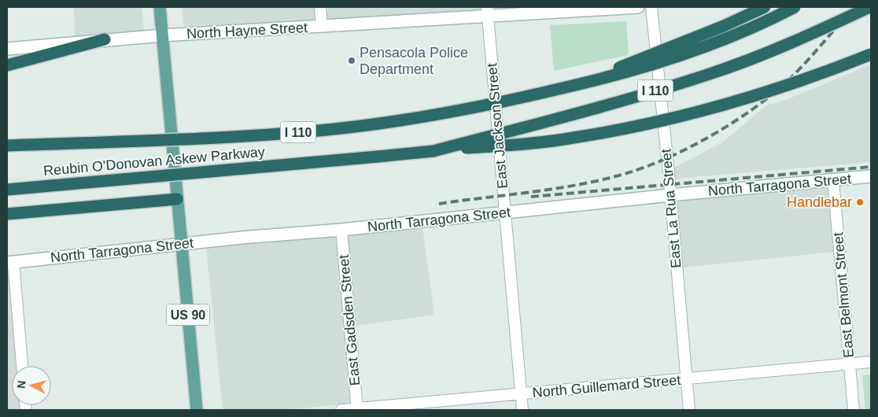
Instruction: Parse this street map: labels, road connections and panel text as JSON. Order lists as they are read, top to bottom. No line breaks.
{"streets":{"highway":["I 110","Reubin O'Donovan Askew Parkway"],"main road":["US 90"],"street":["North Hayne Street","East Jackson Street","North Tarragona Street","East La Rua Street","East Belmont Street","East Gadsden Street","North Guillemard Street"]},"crossings":[["North Hayne Street","East Jackson Street"],["North Hayne Street","US 90"],["East Jackson Street","North Tarragona Street"],["East Jackson Street","North Guillemard Street"],["North Tarragona Street","East La Rua Street"],["North Tarragona Street","East Belmont Street"],["North Tarragona Street","East Gadsden Street"],["East La Rua Street","North Guillemard Street"],["East Belmont Street","North Guillemard Street"],["East Gadsden Street","North Guillemard Street"]],"places":["Pensacola Police Department","Handlebar"],"north":"left"}
